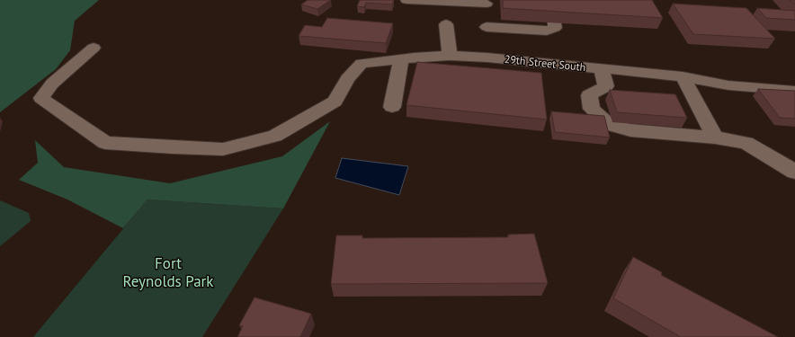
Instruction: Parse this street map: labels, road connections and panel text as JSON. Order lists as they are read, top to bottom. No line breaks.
{"streets":{"street":["29th Street South"]},"parks":["Fort Reynolds Park"]}
